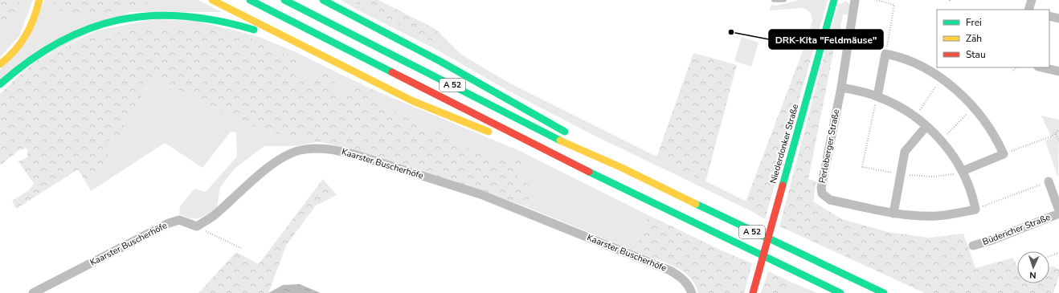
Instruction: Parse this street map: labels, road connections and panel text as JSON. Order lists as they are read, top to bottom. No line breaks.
{"streets":{"main road":["A 52","Niederdonker Straße"],"street":["Perleberger Straße","Kaarster Buscherhöfe","Büdericher Straße"]},"places":["DRK-Kita \"Feldmäuse\""],"legend":["Frei","Zäh","Stau"],"north":"bottom"}
